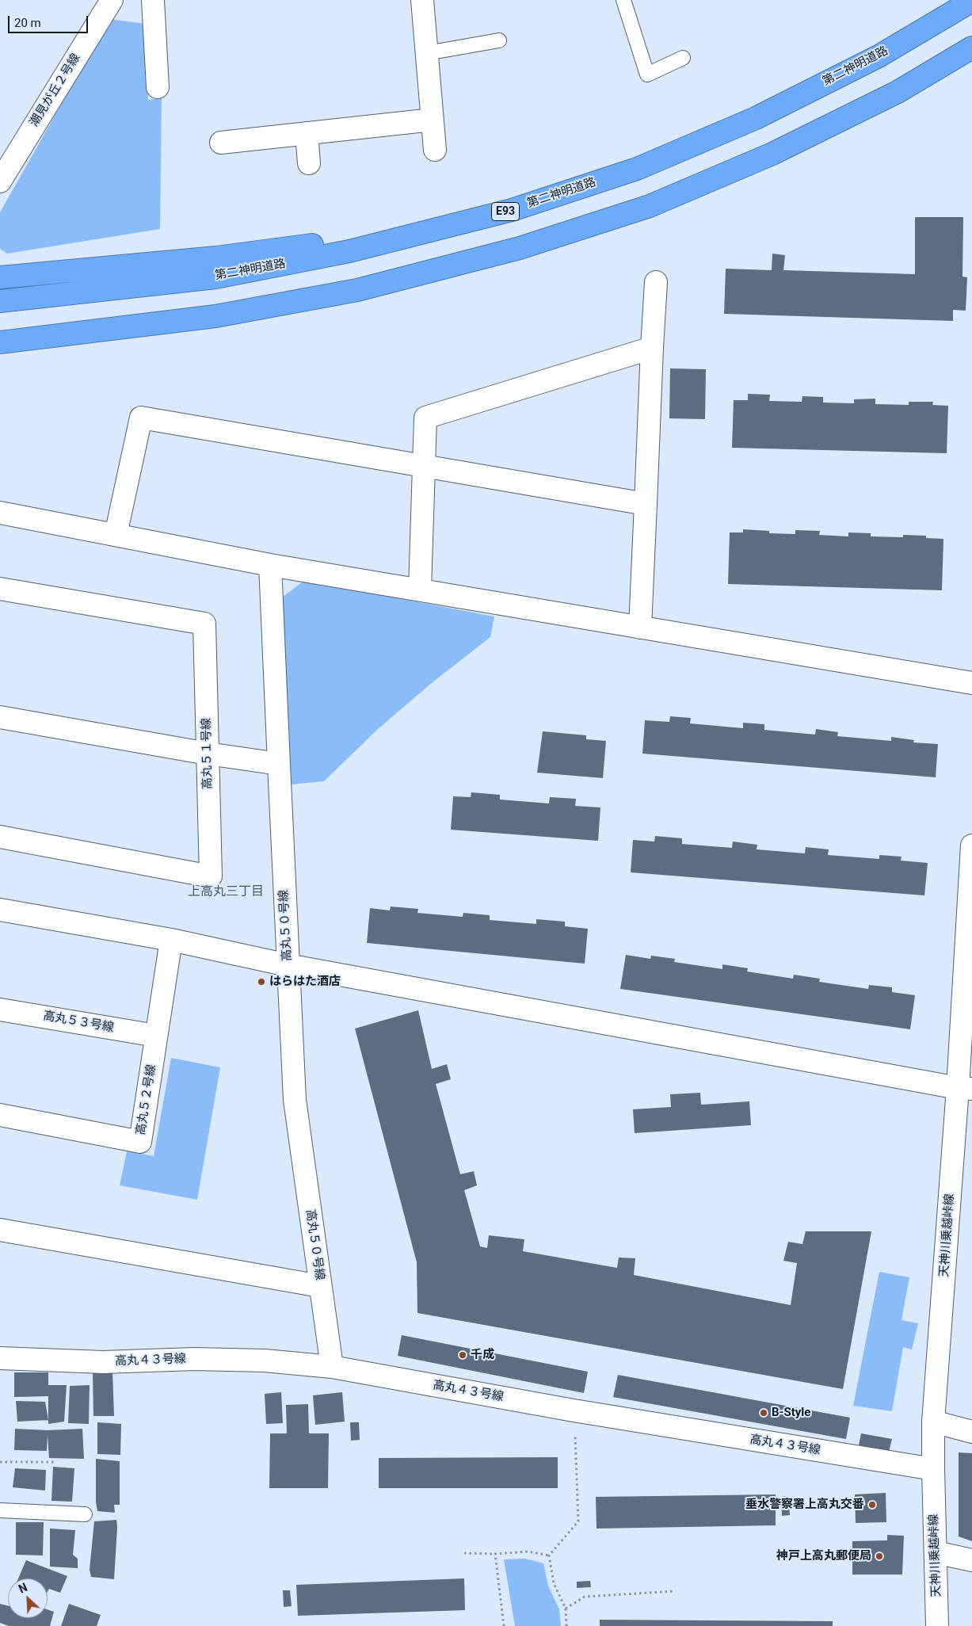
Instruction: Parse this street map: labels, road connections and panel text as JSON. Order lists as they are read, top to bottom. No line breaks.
{"streets":{"highway":["第二神明道路","E93"],"street":["潮見が丘２号線","高丸５１号線","高丸５０号線","高丸５３号線","高丸５２号線","天神川乗越峠線","高丸４３号線"]},"crossings":[["高丸５０号線","高丸４３号線"],["高丸５３号線","高丸５２号線"],["天神川乗越峠線","高丸４３号線"]],"districts":["上高丸三丁目"],"places":["はらはた酒店","千成","B-Style","垂水警察署上高丸交番","神戸上高丸郵便局"],"scale_bar":"20 m","north":"top left"}
